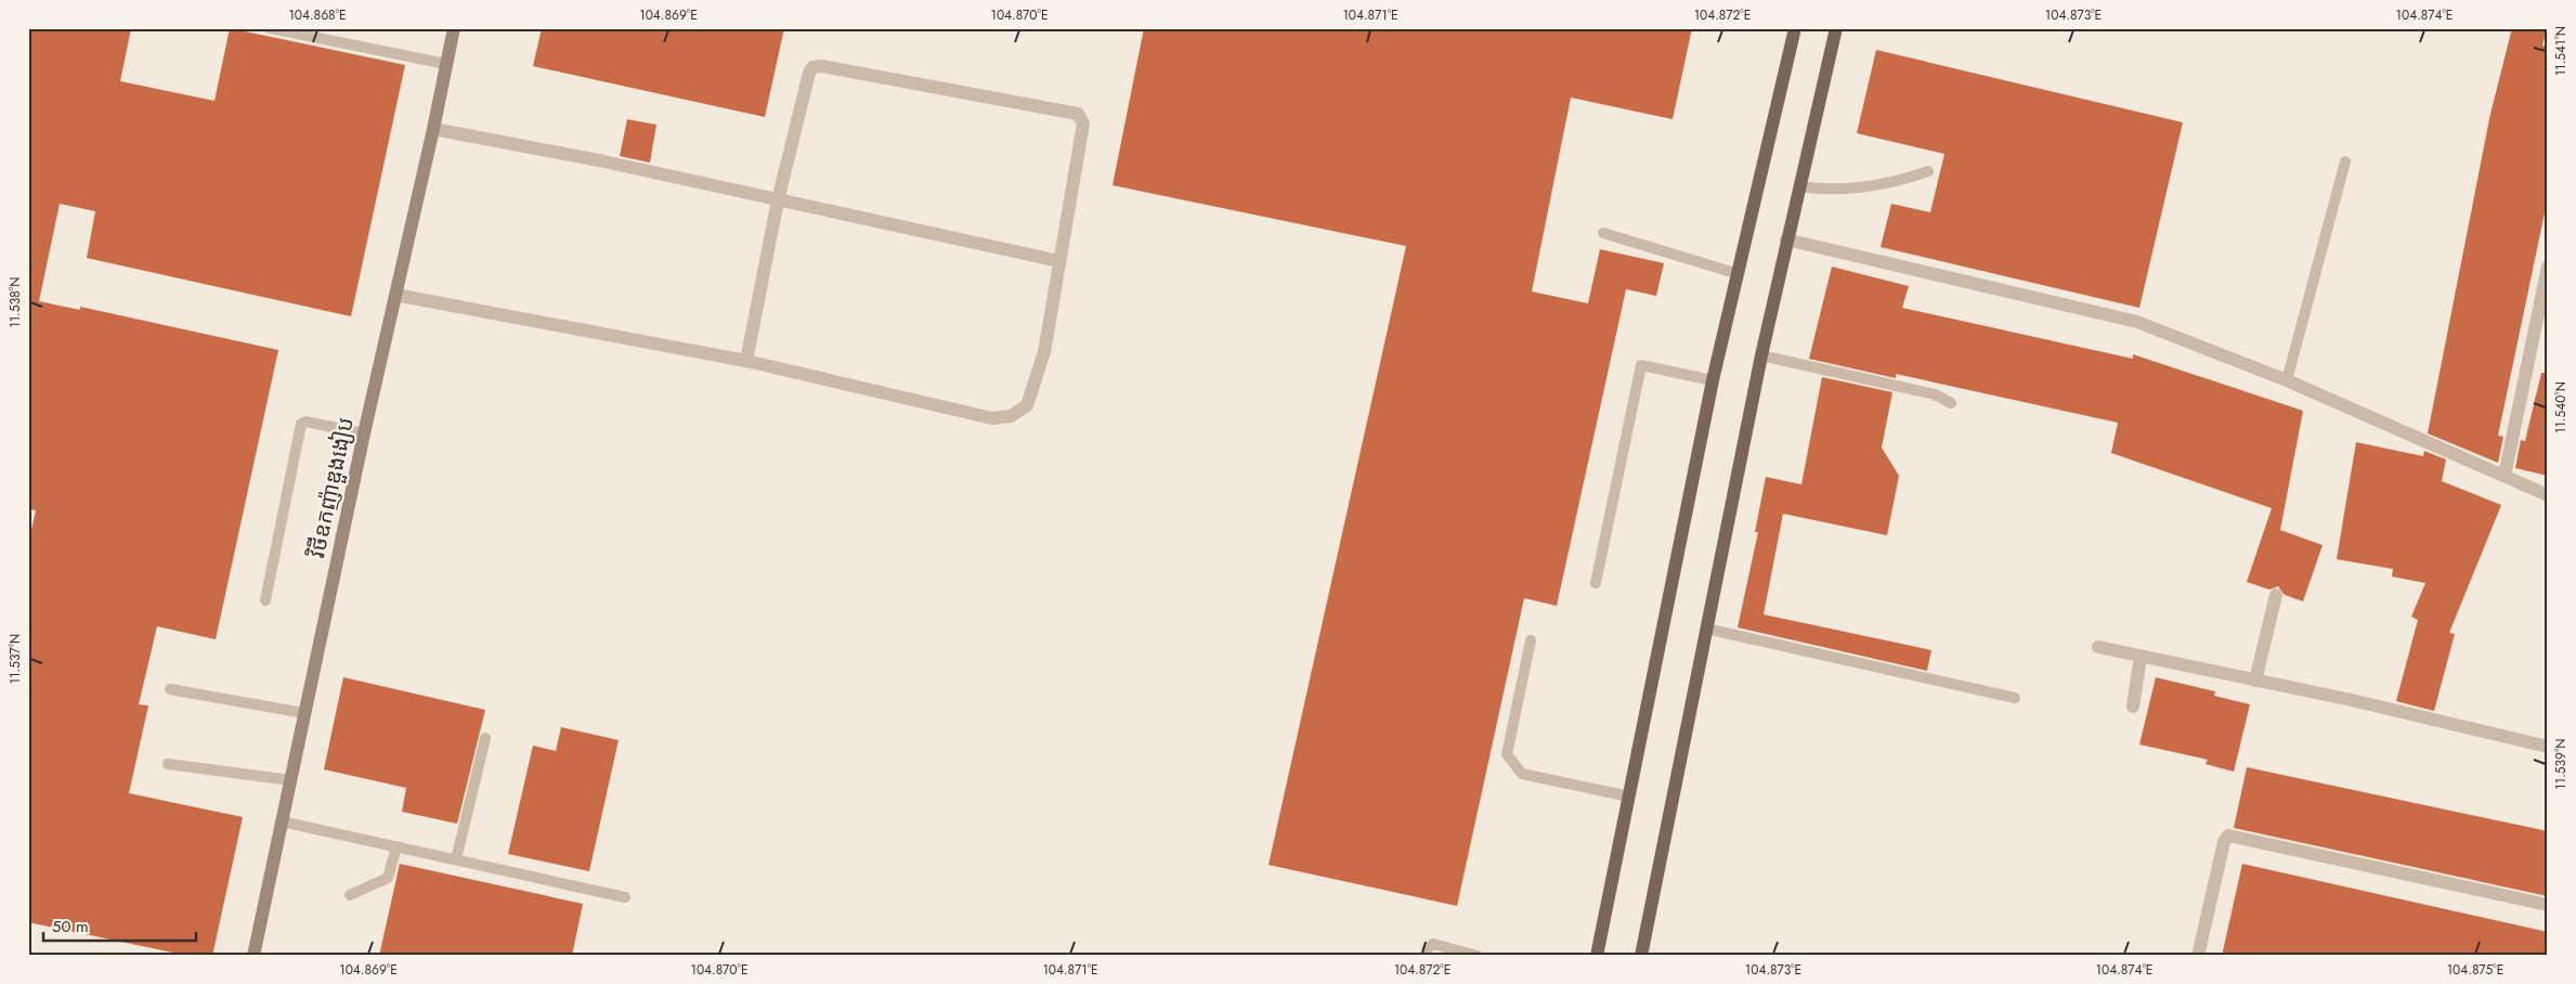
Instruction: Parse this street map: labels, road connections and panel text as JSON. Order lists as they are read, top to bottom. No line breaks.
{"streets":{"street":["វិថីឧកញ៉ាឌួងងៀប"]},"scale_bar":"50 m","coordinates":["104.868°E","104.869°E","104.870°E","104.871°E","104.872°E","104.873°E","104.874°E","11.541°N","11.538°N","11.540°N","11.537°N","11.539°N","104.875°E"]}
